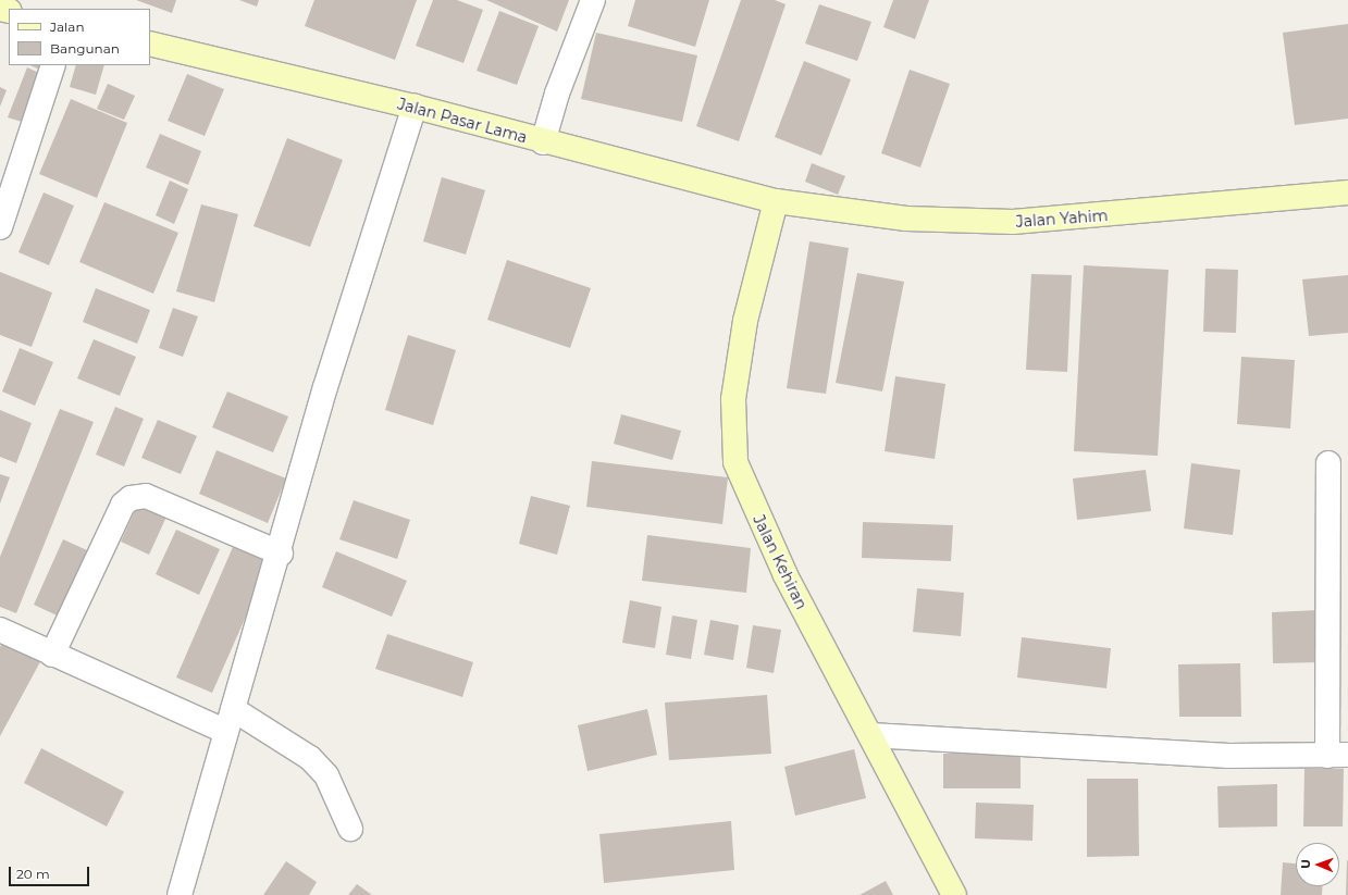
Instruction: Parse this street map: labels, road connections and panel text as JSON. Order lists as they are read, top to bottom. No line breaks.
{"streets":{"street":["Jalan Pasar Lama","Jalan Yahim","Jalan Kehiran"]},"crossings":[["Jalan Pasar Lama","Jalan Yahim"],["Jalan Pasar Lama","Jalan Kehiran"],["Jalan Yahim","Jalan Kehiran"]],"legend":["Jalan","Bangunan"],"scale_bar":"20 m","north":"left"}
